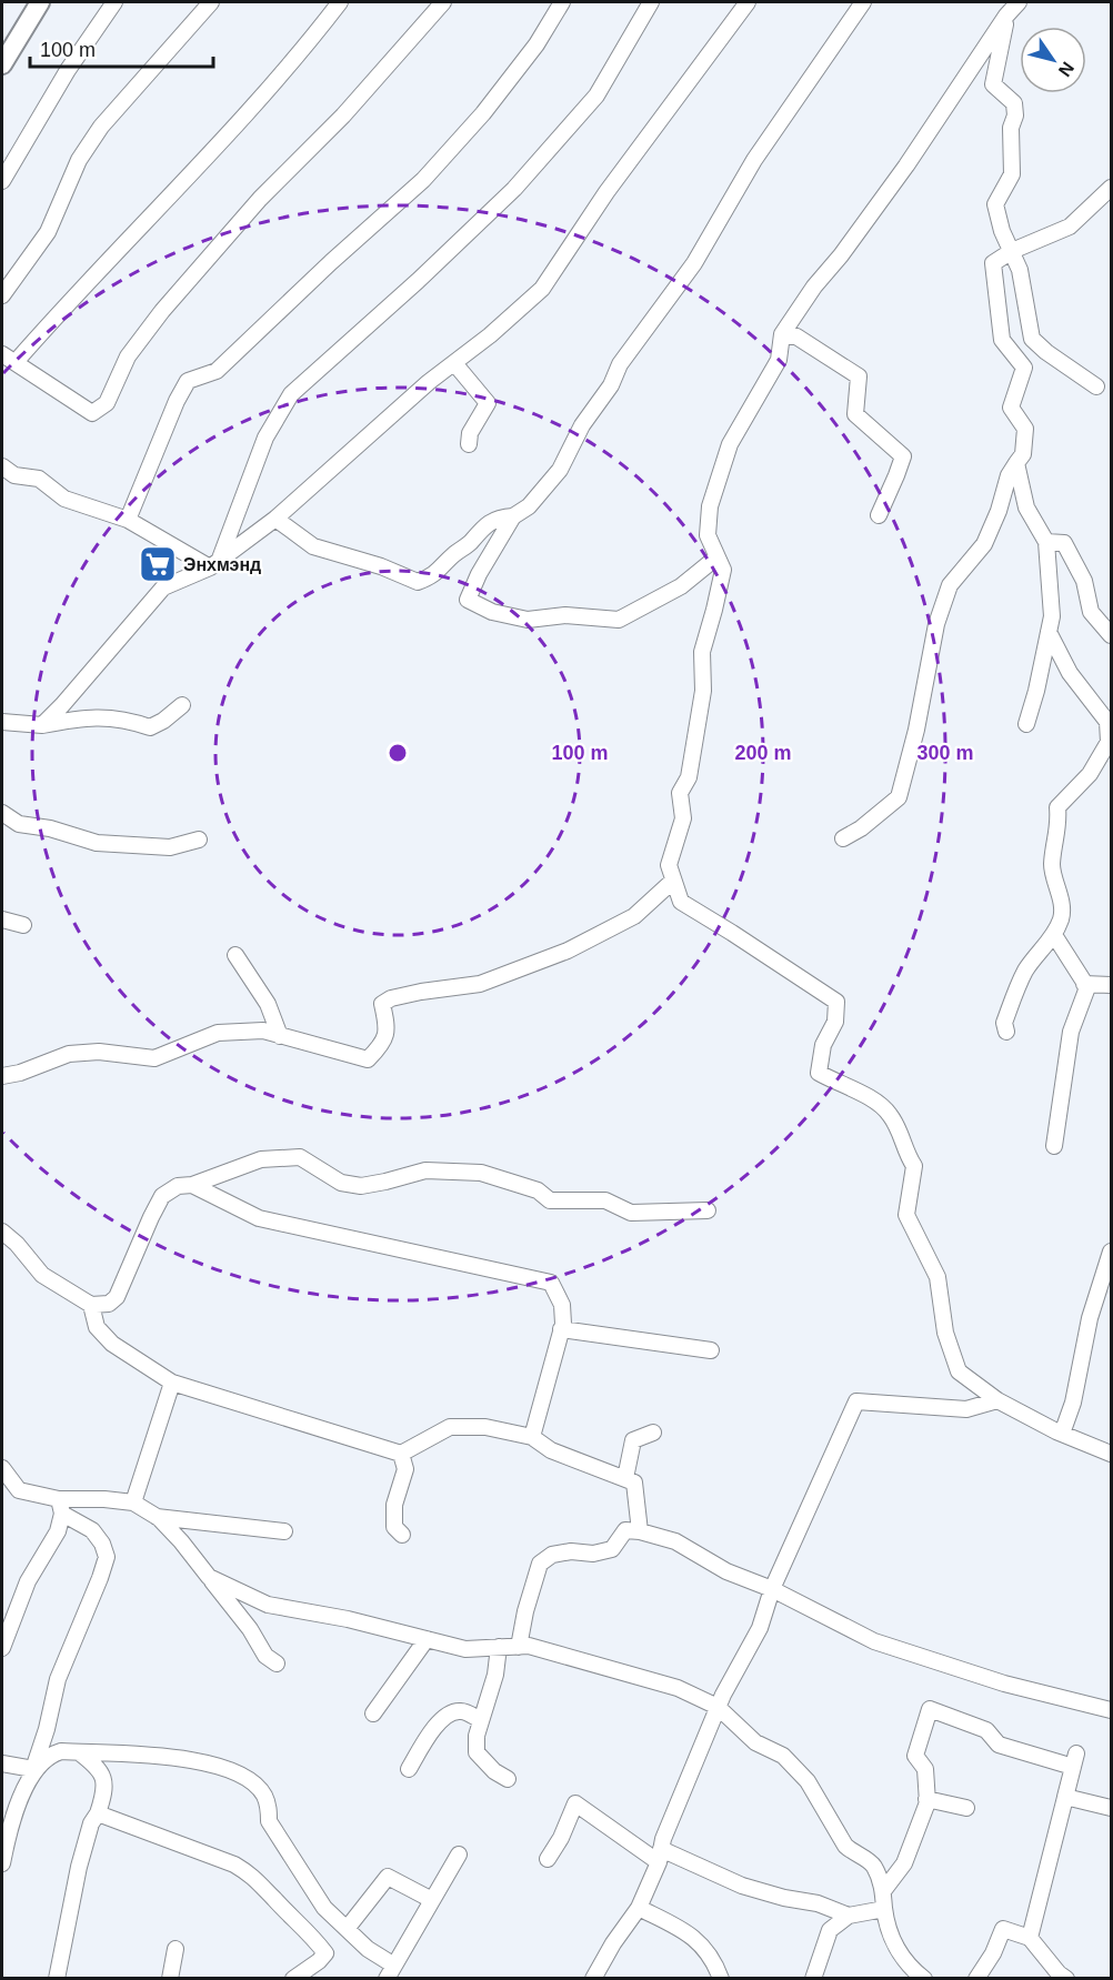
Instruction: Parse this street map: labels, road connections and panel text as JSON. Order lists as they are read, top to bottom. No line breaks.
{"places":{"supermarket":["Энхмэнд"]},"scale_bar":"100 m","north":"bottom right","rings":["100 m","200 m","300 m"]}
